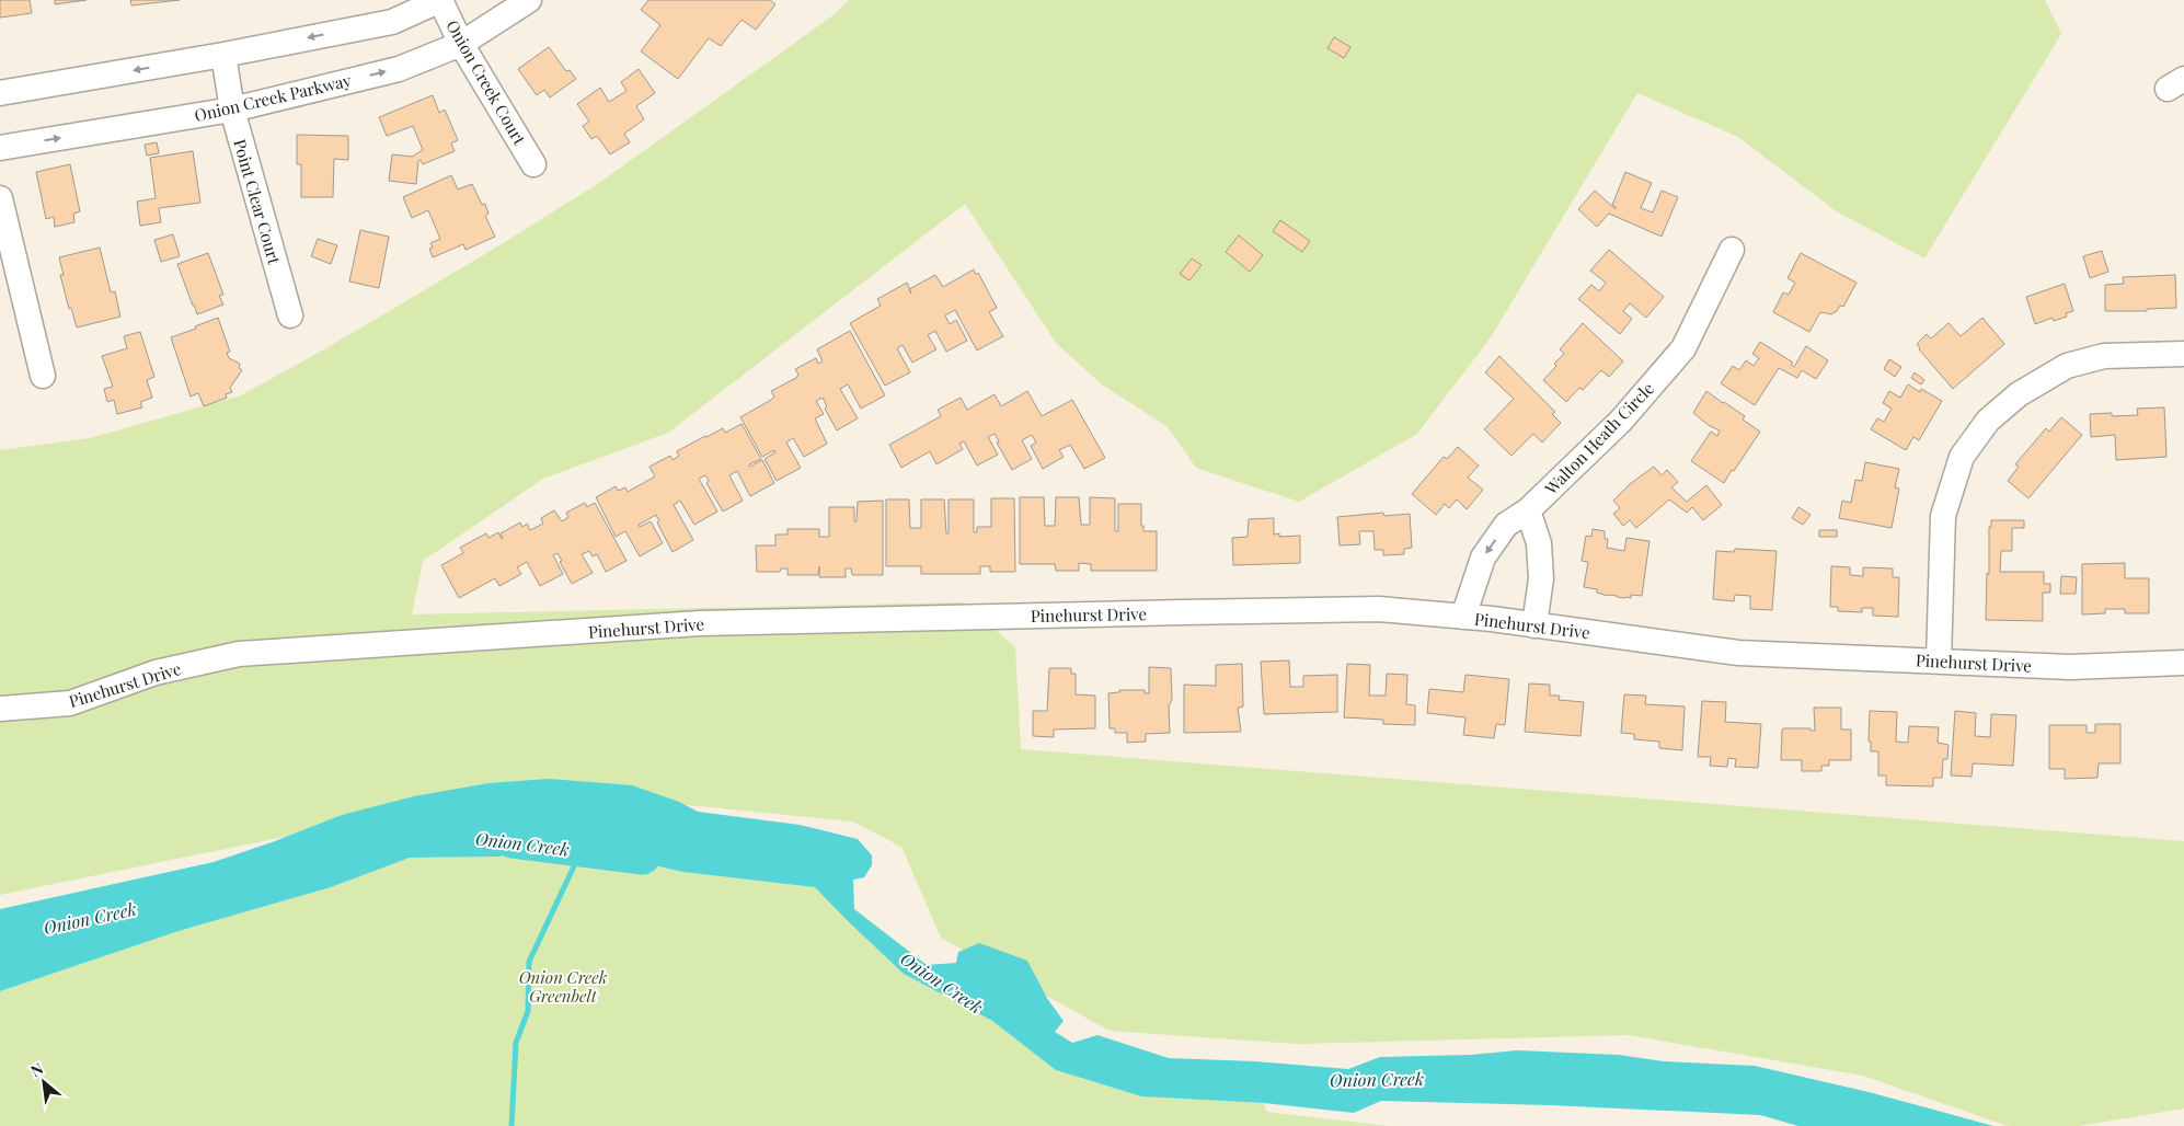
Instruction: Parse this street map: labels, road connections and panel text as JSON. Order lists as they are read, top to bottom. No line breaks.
{"streets":{"street":["Onion Creek Court","Onion Creek Parkway","Point Clear Court","Walton Heath Circle","Pinehurst Drive"]},"crossings":[["Onion Creek Court","Onion Creek Parkway"],["Onion Creek Parkway","Point Clear Court"],["Walton Heath Circle","Pinehurst Drive"]],"water":["Onion Creek"],"parks":["Onion Creek Greenbelt"],"north":"top left"}
